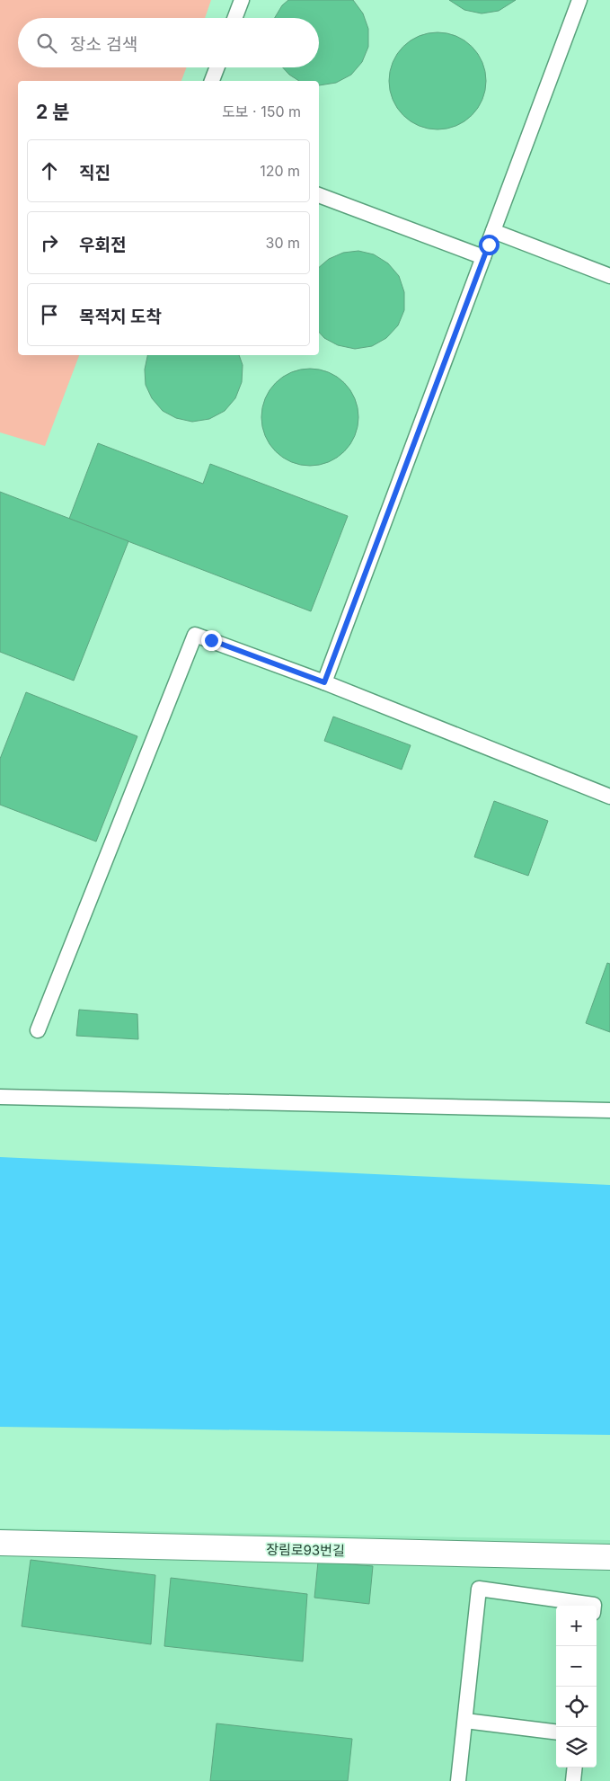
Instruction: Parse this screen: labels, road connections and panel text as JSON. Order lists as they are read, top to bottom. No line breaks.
{"streets":{"street":["장림로93번길"]},"page":{"search":"장소 검색","heading":["2 분","도보 · 150 m"],"list":[["직진","120 m"],["우회전","30 m"],"목적지 도착"],"map_buttons":["+","−"]}}
